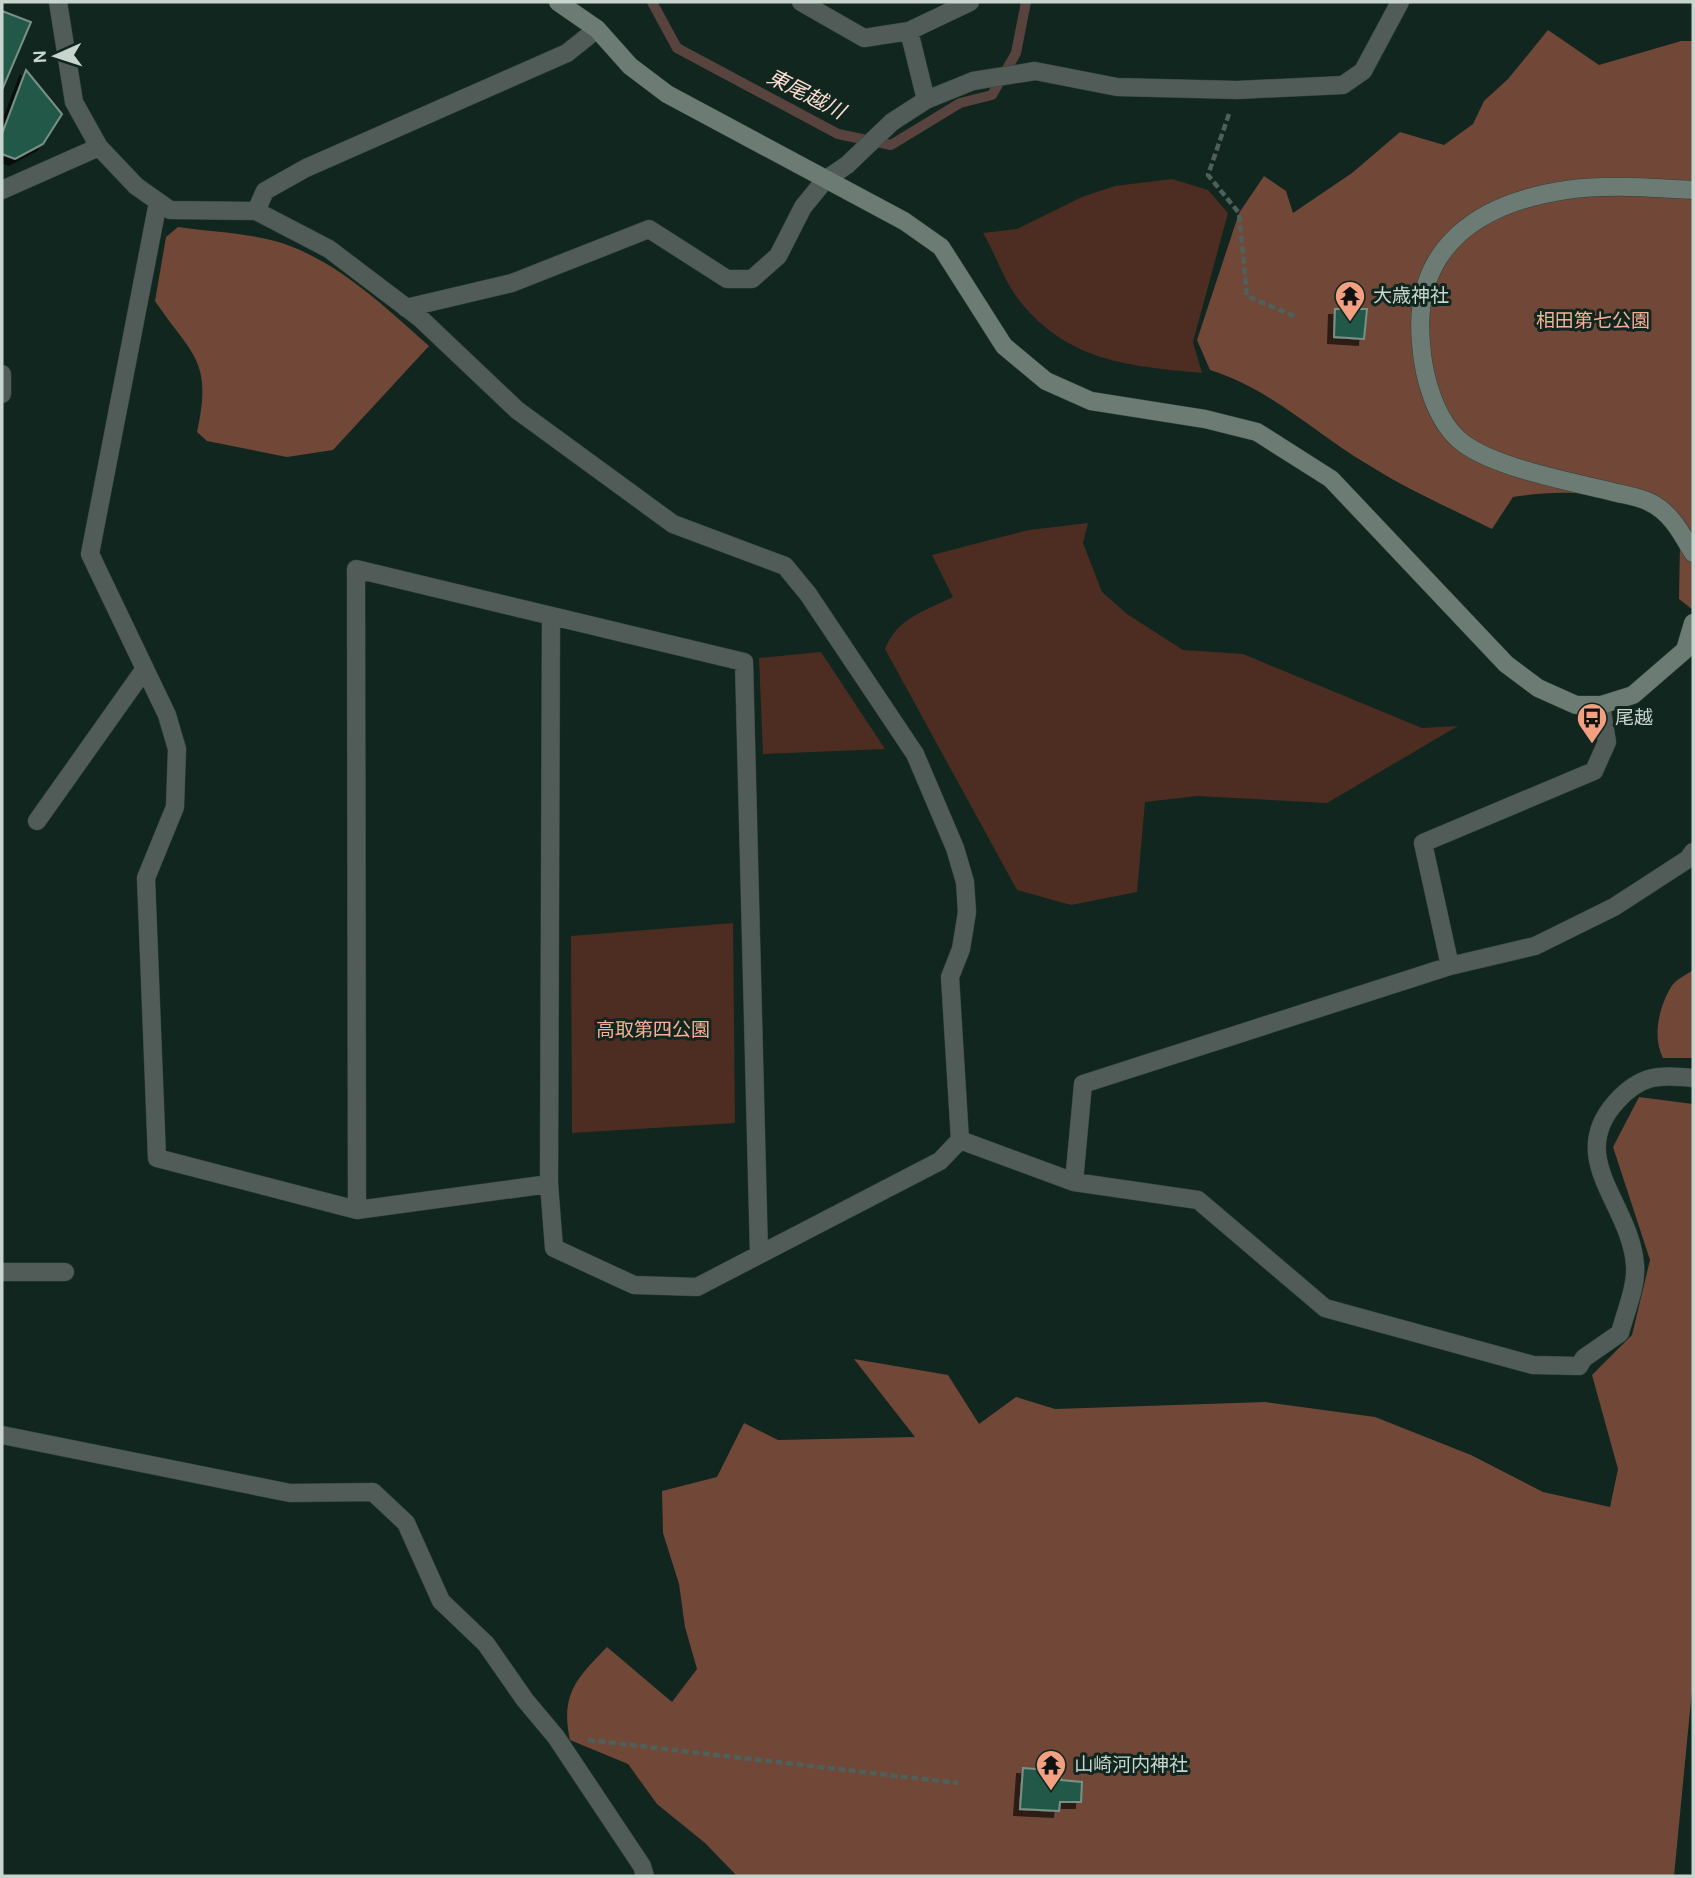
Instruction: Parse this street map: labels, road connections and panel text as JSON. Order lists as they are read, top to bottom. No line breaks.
{"water":["東尾越川"],"parks":["相田第七公園","高取第四公園"],"places":{"temple":["大歳神社","山崎河内神社"],"bus stop":["尾越"]},"north":"left"}
